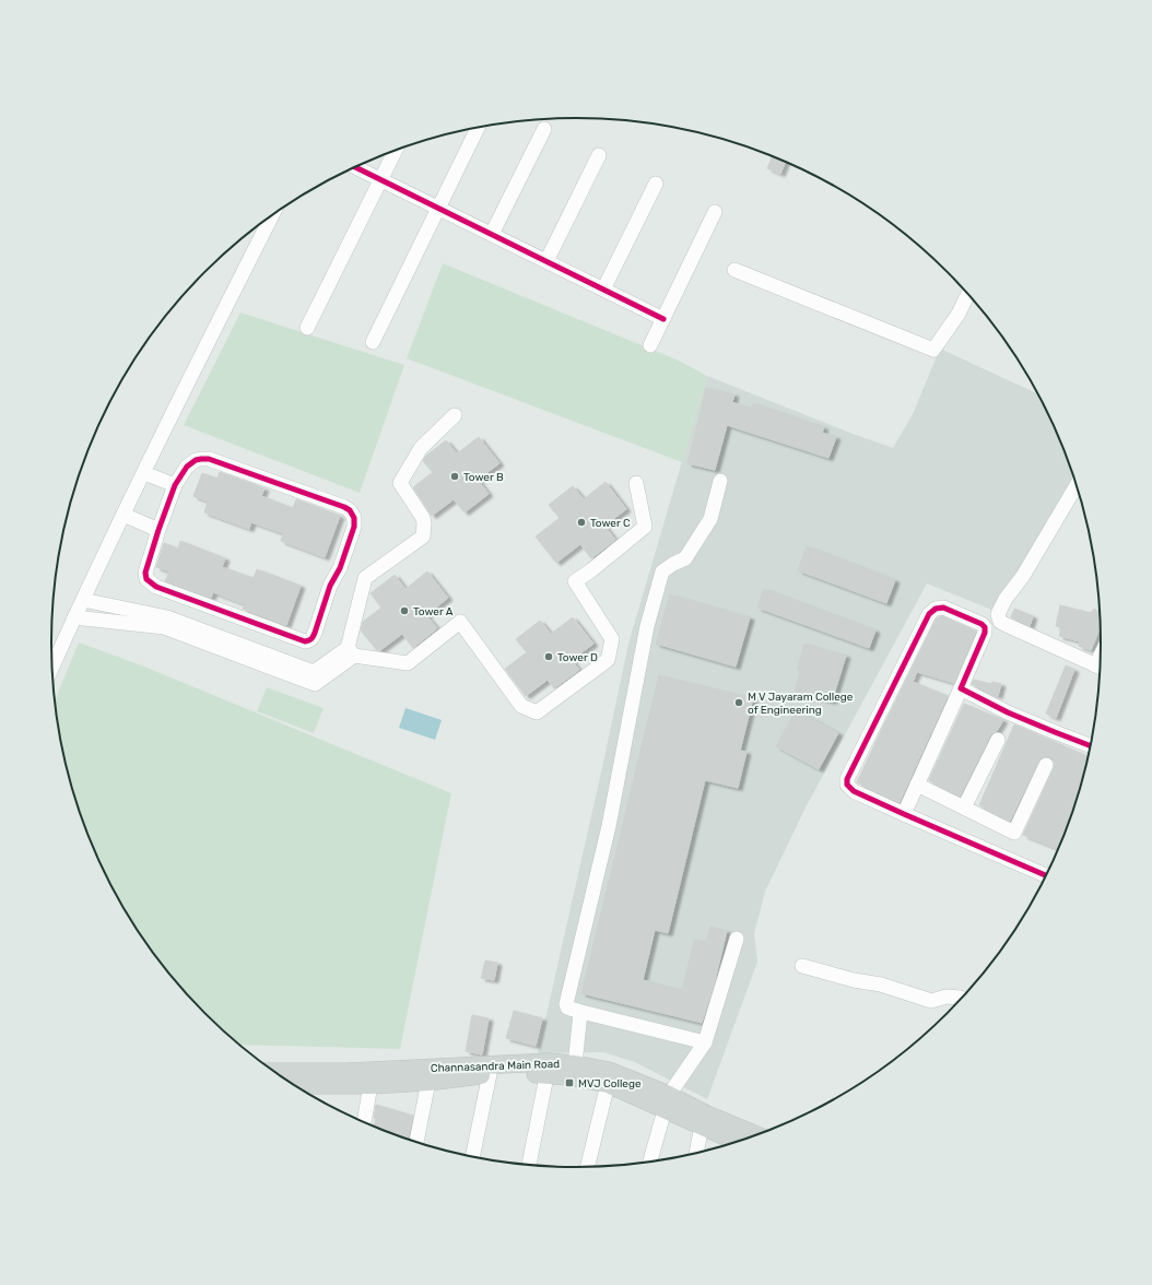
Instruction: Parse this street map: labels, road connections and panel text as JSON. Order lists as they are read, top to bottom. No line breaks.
{"streets":{"main road":["Channasandra Main Road"]},"places":{"other":["Tower B","Tower C","Tower A","Tower D","M V Jayaram College of Engineering"],"transit":["MVJ College"]}}
